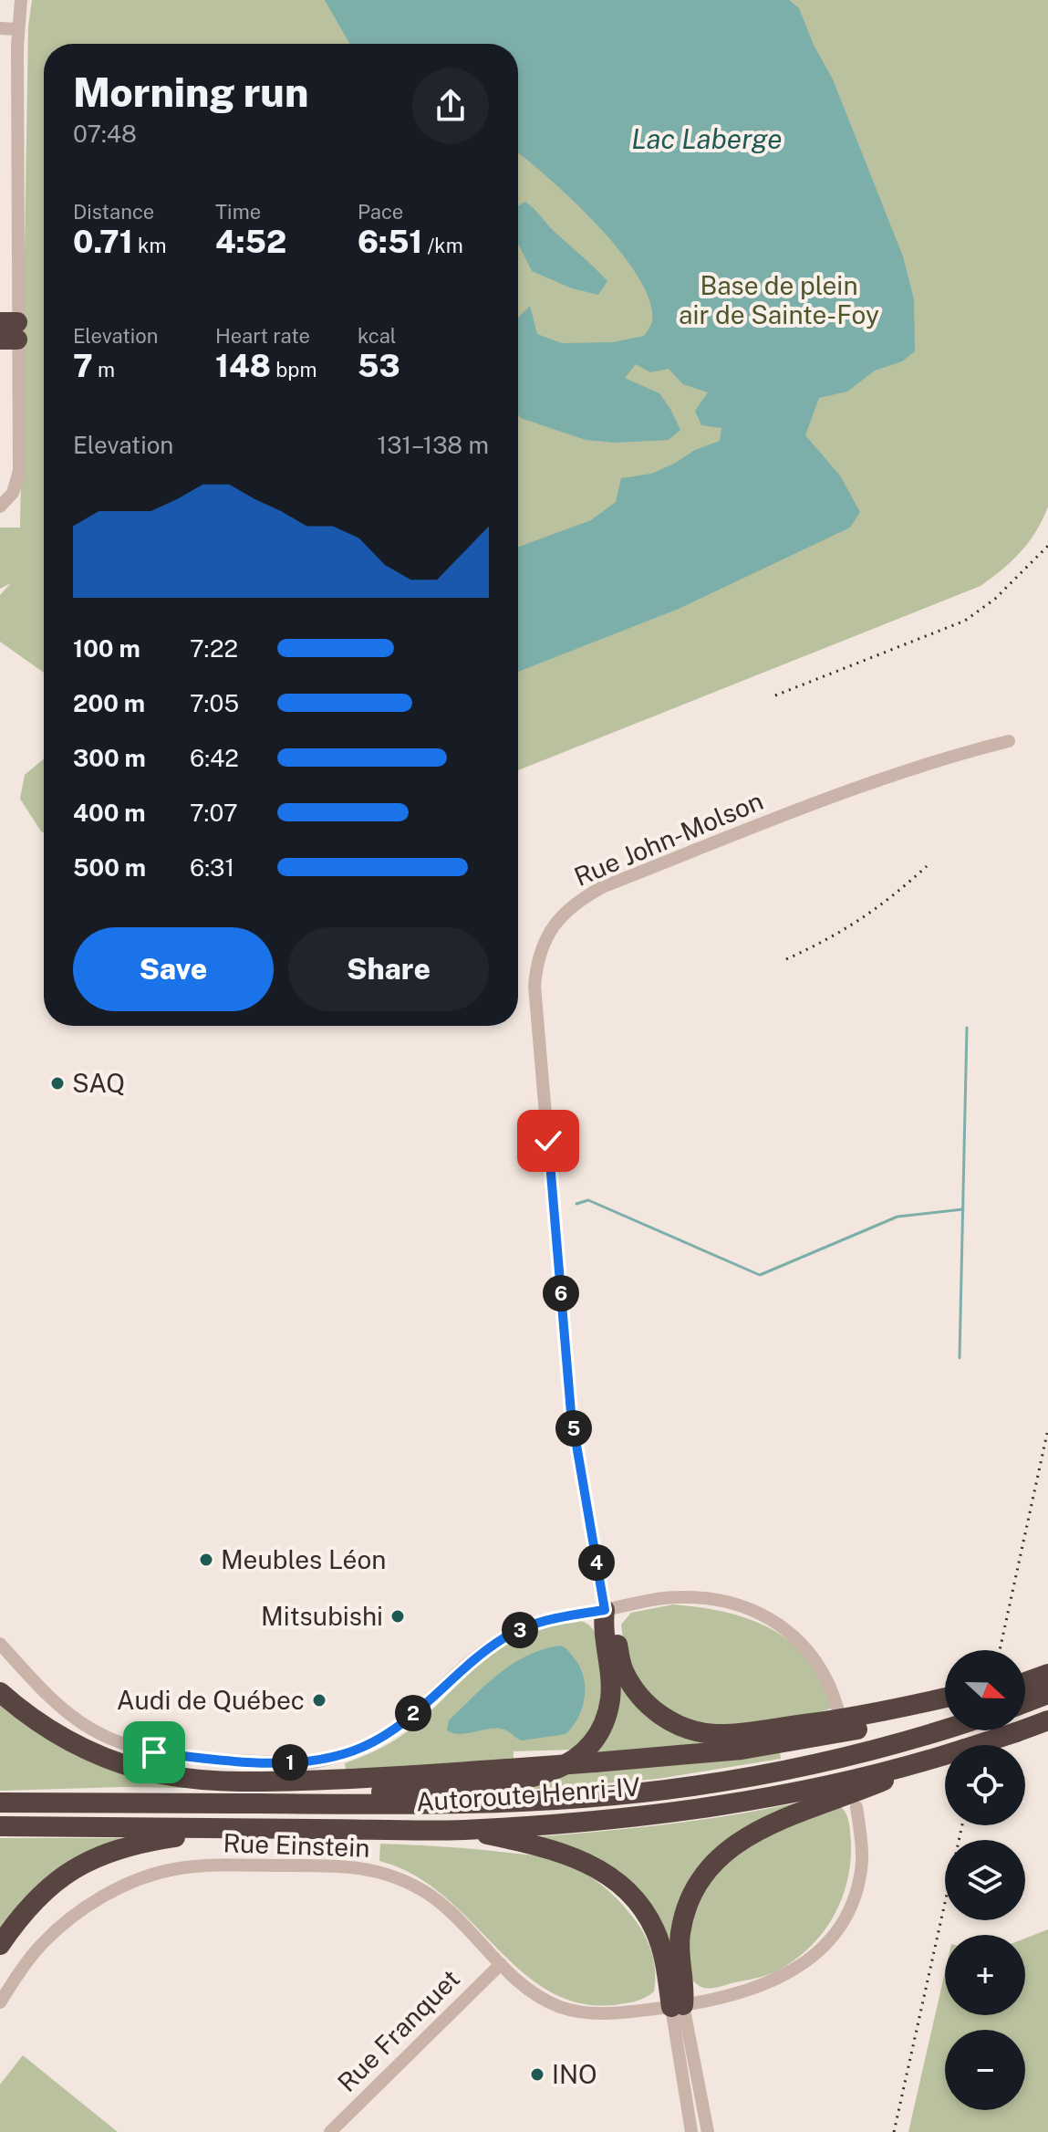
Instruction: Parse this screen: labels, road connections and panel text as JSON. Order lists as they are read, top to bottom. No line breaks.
{"streets":{"highway":["Autoroute Henri-IV"],"street":["Rue John-Molson","Rue Einstein","Rue Franquet"]},"crossings":[["Rue Einstein","Rue Franquet"]],"water":["Lac Laberge"],"parks":["Base de plein air de Sainte-Foy"],"places":["SAQ","Meubles Léon","Mitsubishi","Audi de Québec","INO"],"north":"right","page":{"heading":["Morning run","07:48"],"stats":[["Distance","0.71 km"],["Time","4:52"],["Pace","6:51 /km"],["Elevation","7 m"],["Heart rate","148 bpm"],["kcal","53"]],"chart":["Elevation","131–138 m"],"list":[{"name":"100 m","note":"7:22"},{"name":"200 m","note":"7:05"},{"name":"300 m","note":"6:42"},{"name":"400 m","note":"7:07"},{"name":"500 m","note":"6:31"}],"buttons":["Save","Share"],"pins":["6","5","4","3","2","1"],"map_buttons":["+","−"]}}
